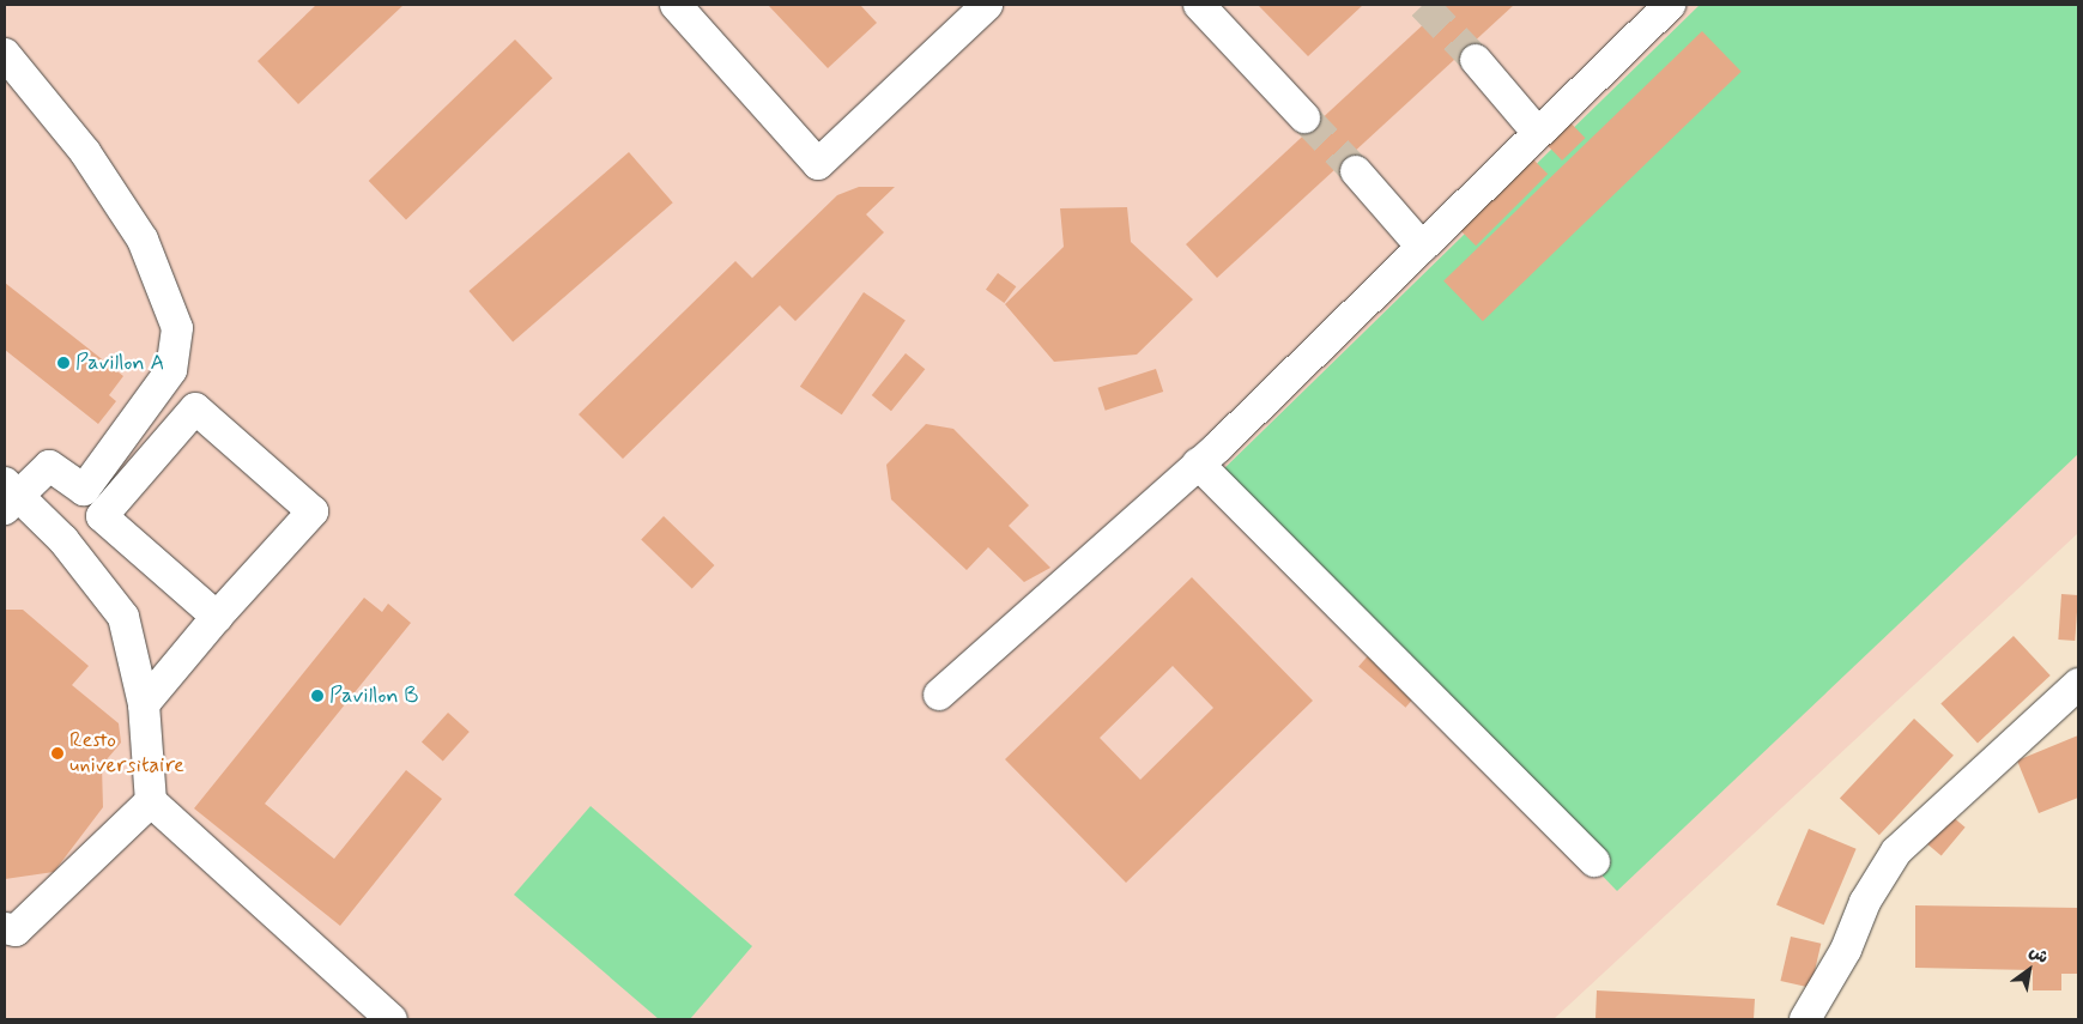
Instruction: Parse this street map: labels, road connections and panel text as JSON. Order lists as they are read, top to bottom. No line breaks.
{"places":["Pavillon A","Pavillon B","Resto universitaire"],"north":"top right"}
